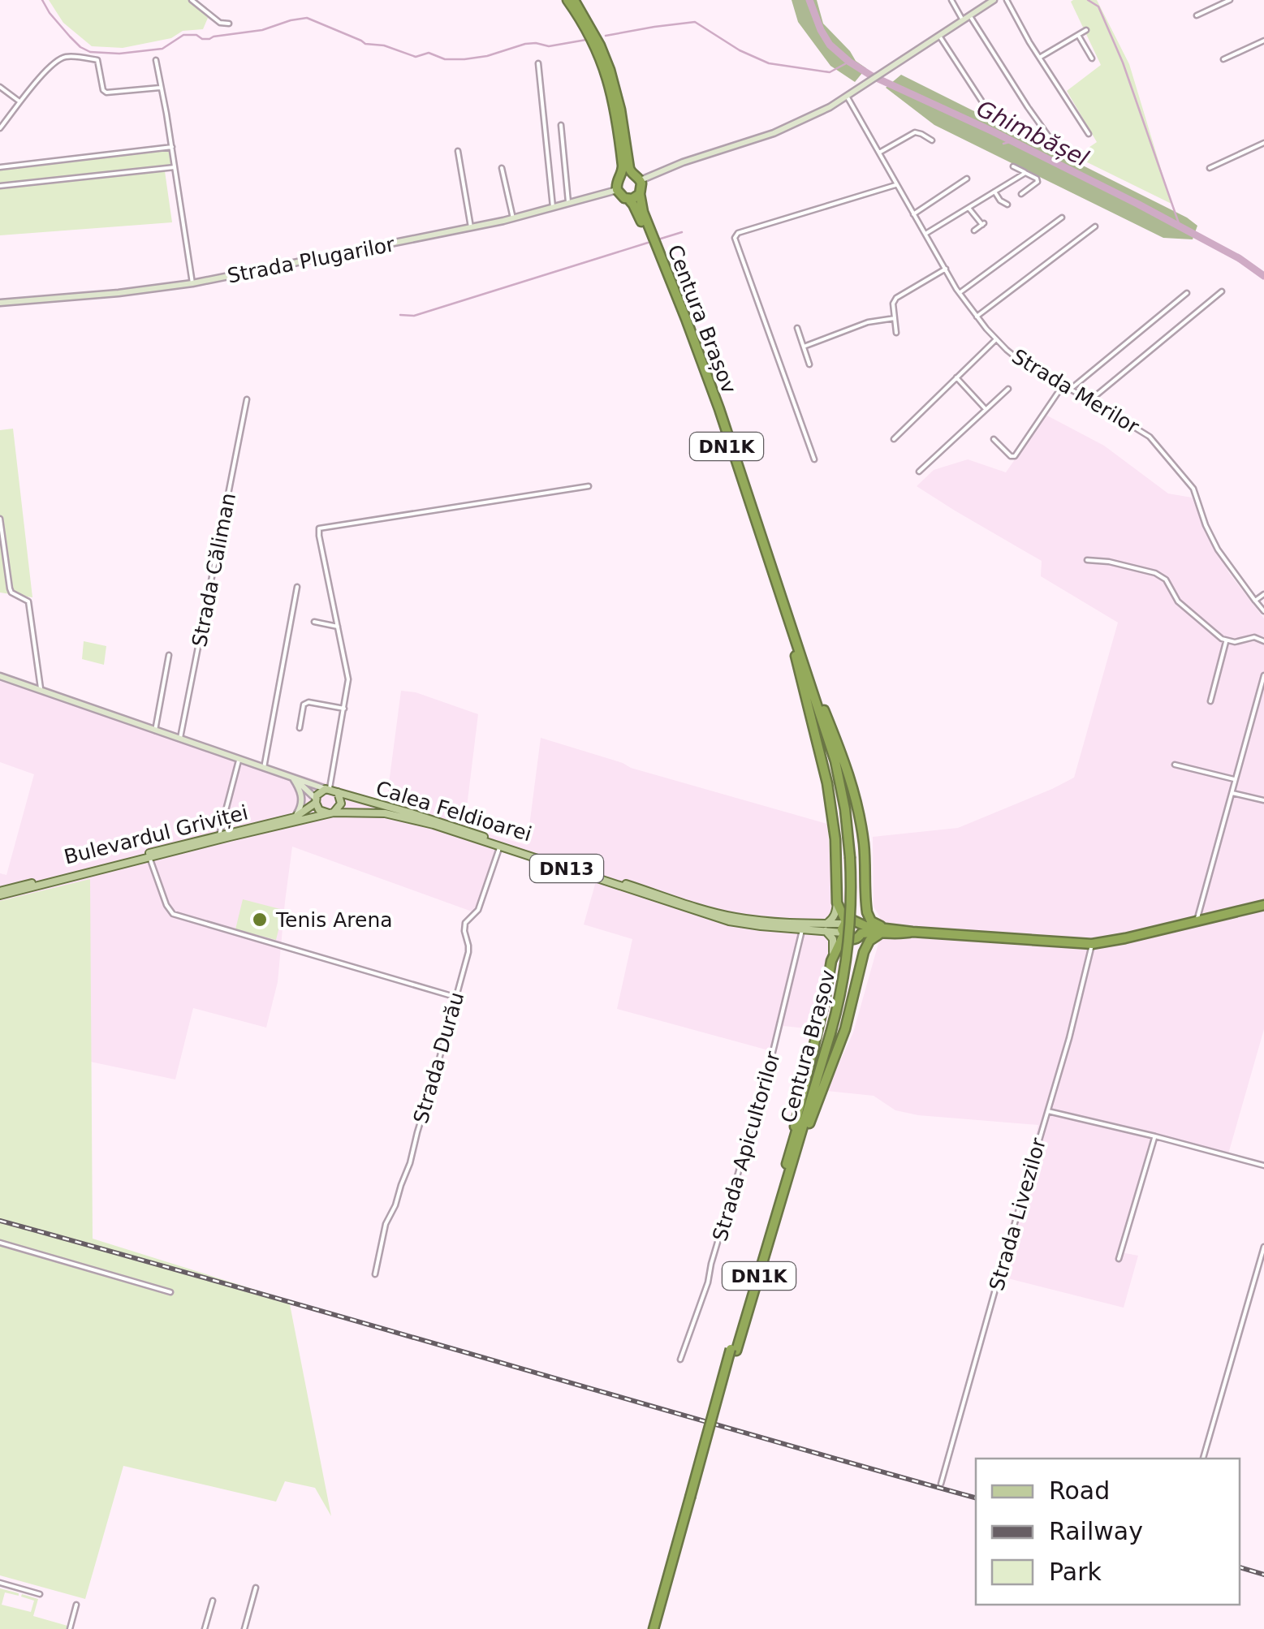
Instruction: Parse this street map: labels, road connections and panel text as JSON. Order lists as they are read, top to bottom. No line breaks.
{"streets":{"highway":["Centura Brașov","DN1K","Calea Feldioarei","DN13"],"main road":["Bulevardul Griviței"],"street":["Strada Plugarilor","Strada Merilor","Strada Căliman","Strada Durău","Strada Apicultorilor","Strada Livezilor"]},"crossings":[["Strada Plugarilor","Centura Brașov"],["Centura Brașov","DN1K"],["Strada Căliman","Calea Feldioarei"],["Calea Feldioarei","Bulevardul Griviței"],["Calea Feldioarei","DN13"],["Calea Feldioarei","Strada Durău"],["Calea Feldioarei","Strada Apicultorilor"],["Calea Feldioarei","Strada Livezilor"],["Bulevardul Griviței","DN13"]],"water":["Ghimbășel"],"places":["Tenis Arena"],"legend":["Road","Railway","Park"]}
